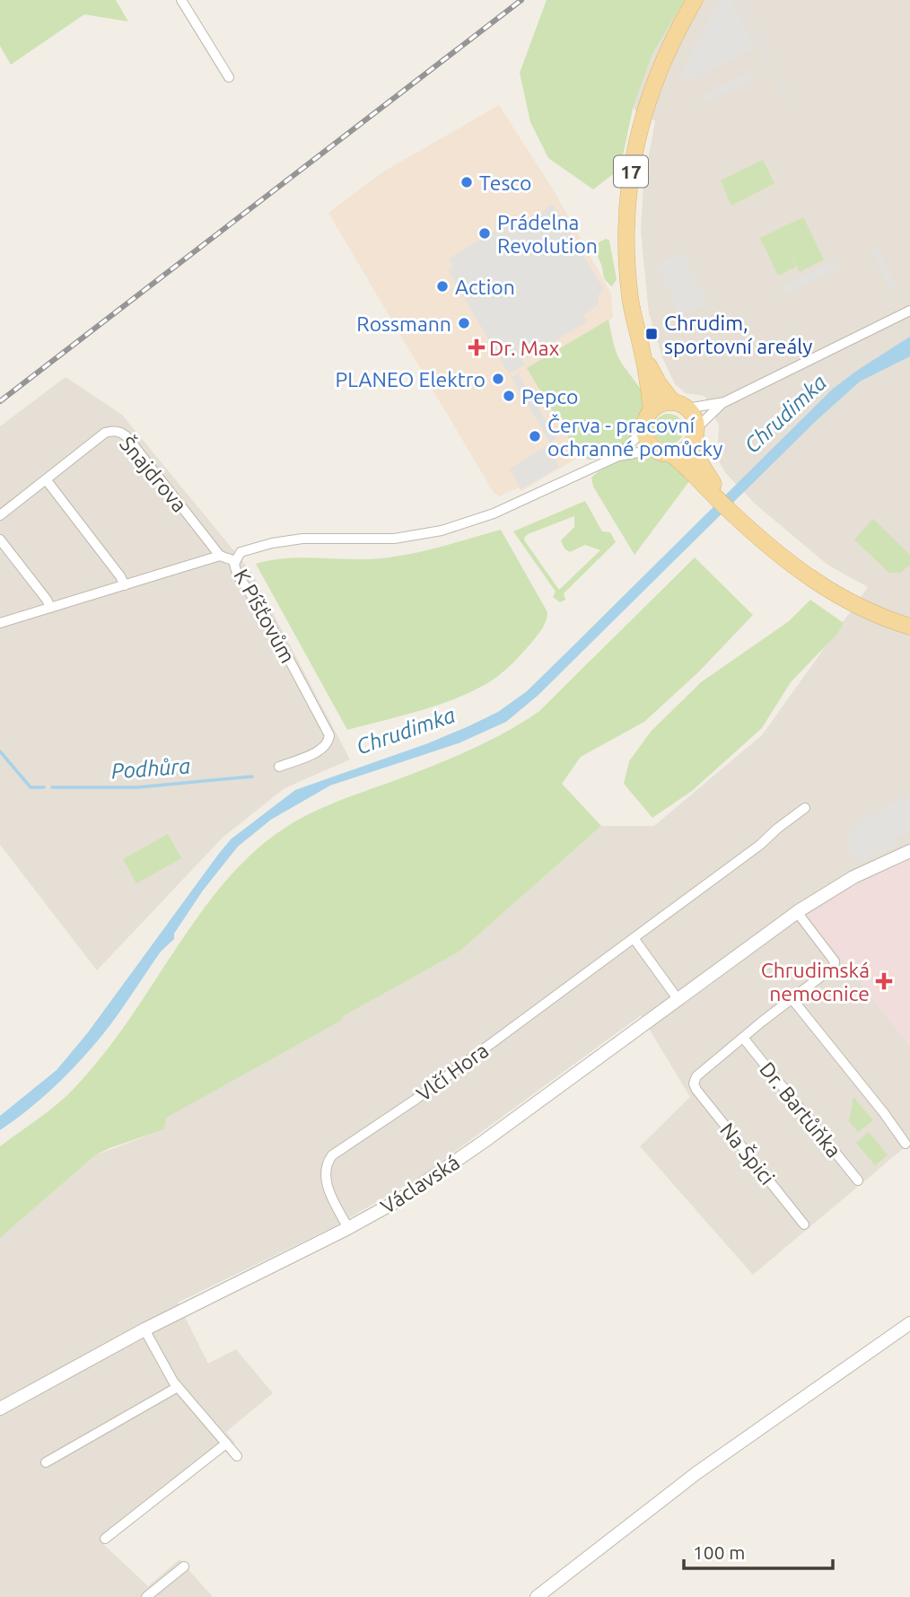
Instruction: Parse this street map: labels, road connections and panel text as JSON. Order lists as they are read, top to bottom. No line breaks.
{"streets":{"main road":["17"],"street":["Šnajdrova","K Píšťovům","Vlčí Hora","Dr. Bartůňka","Na Špici","Václavská"]},"crossings":[["Vlčí Hora","Václavská"],["Dr. Bartůňka","Na Špici"]],"water":["Chrudimka","Podhůra"],"places":{"other":["Tesco","Prádelna Revolution","Action","Rossmann","PLANEO Elektro","Pepco","Červa - pracovní ochranné pomůcky"],"transit":["Chrudim, sportovní areály"],"health":["Dr. Max","Chrudimská nemocnice"]},"scale_bar":"100 m"}
